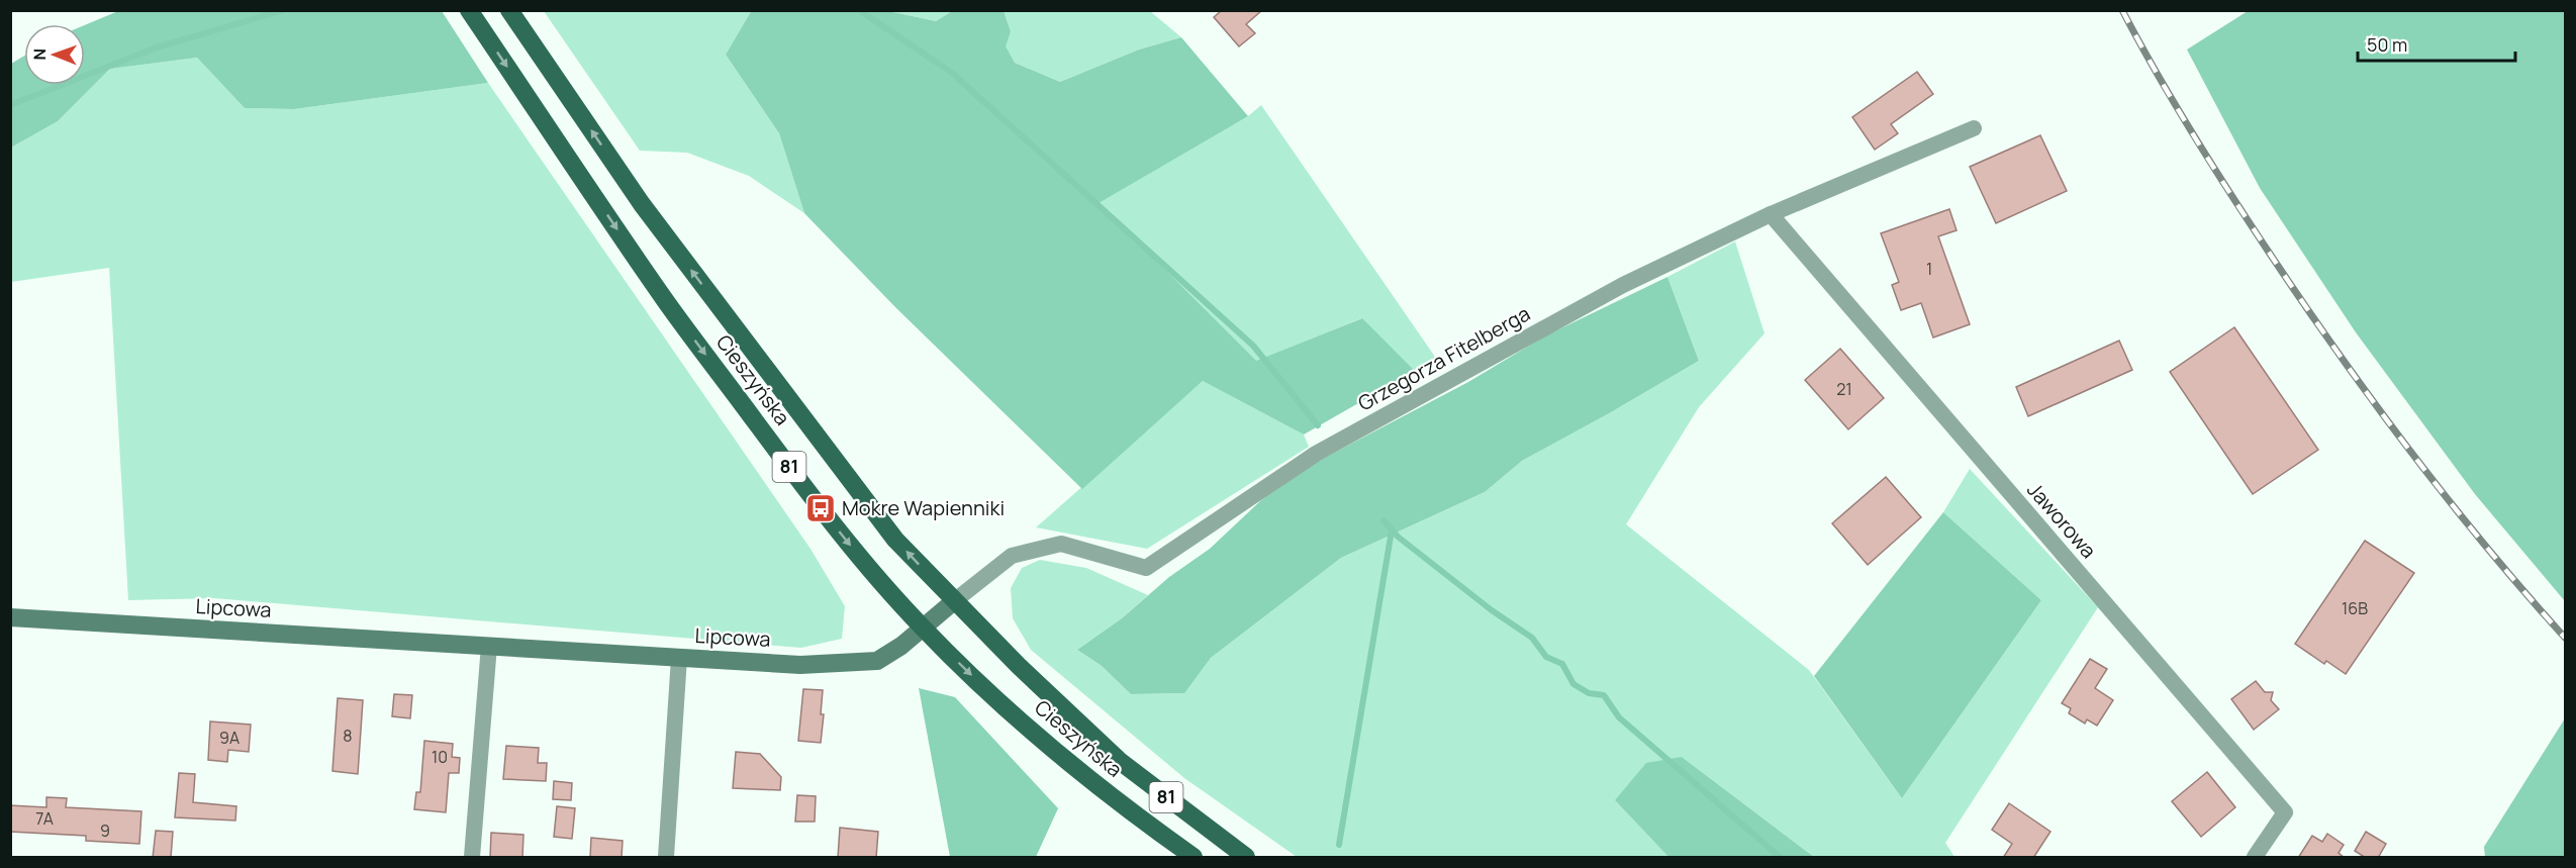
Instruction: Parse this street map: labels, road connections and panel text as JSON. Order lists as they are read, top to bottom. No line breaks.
{"streets":{"main road":["Cieszyńska","81"],"street":["Grzegorza Fitelberga","Jaworowa","Lipcowa"]},"crossings":[["Grzegorza Fitelberga","Cieszyńska"],["Grzegorza Fitelberga","Jaworowa"],["Grzegorza Fitelberga","Lipcowa"],["Cieszyńska","Lipcowa"]],"places":{"bus stop":["Mokre Wapienniki"]},"house_numbers":["1","21","16B","8","9A","10","7A","9"],"scale_bar":"50 m","north":"left"}
